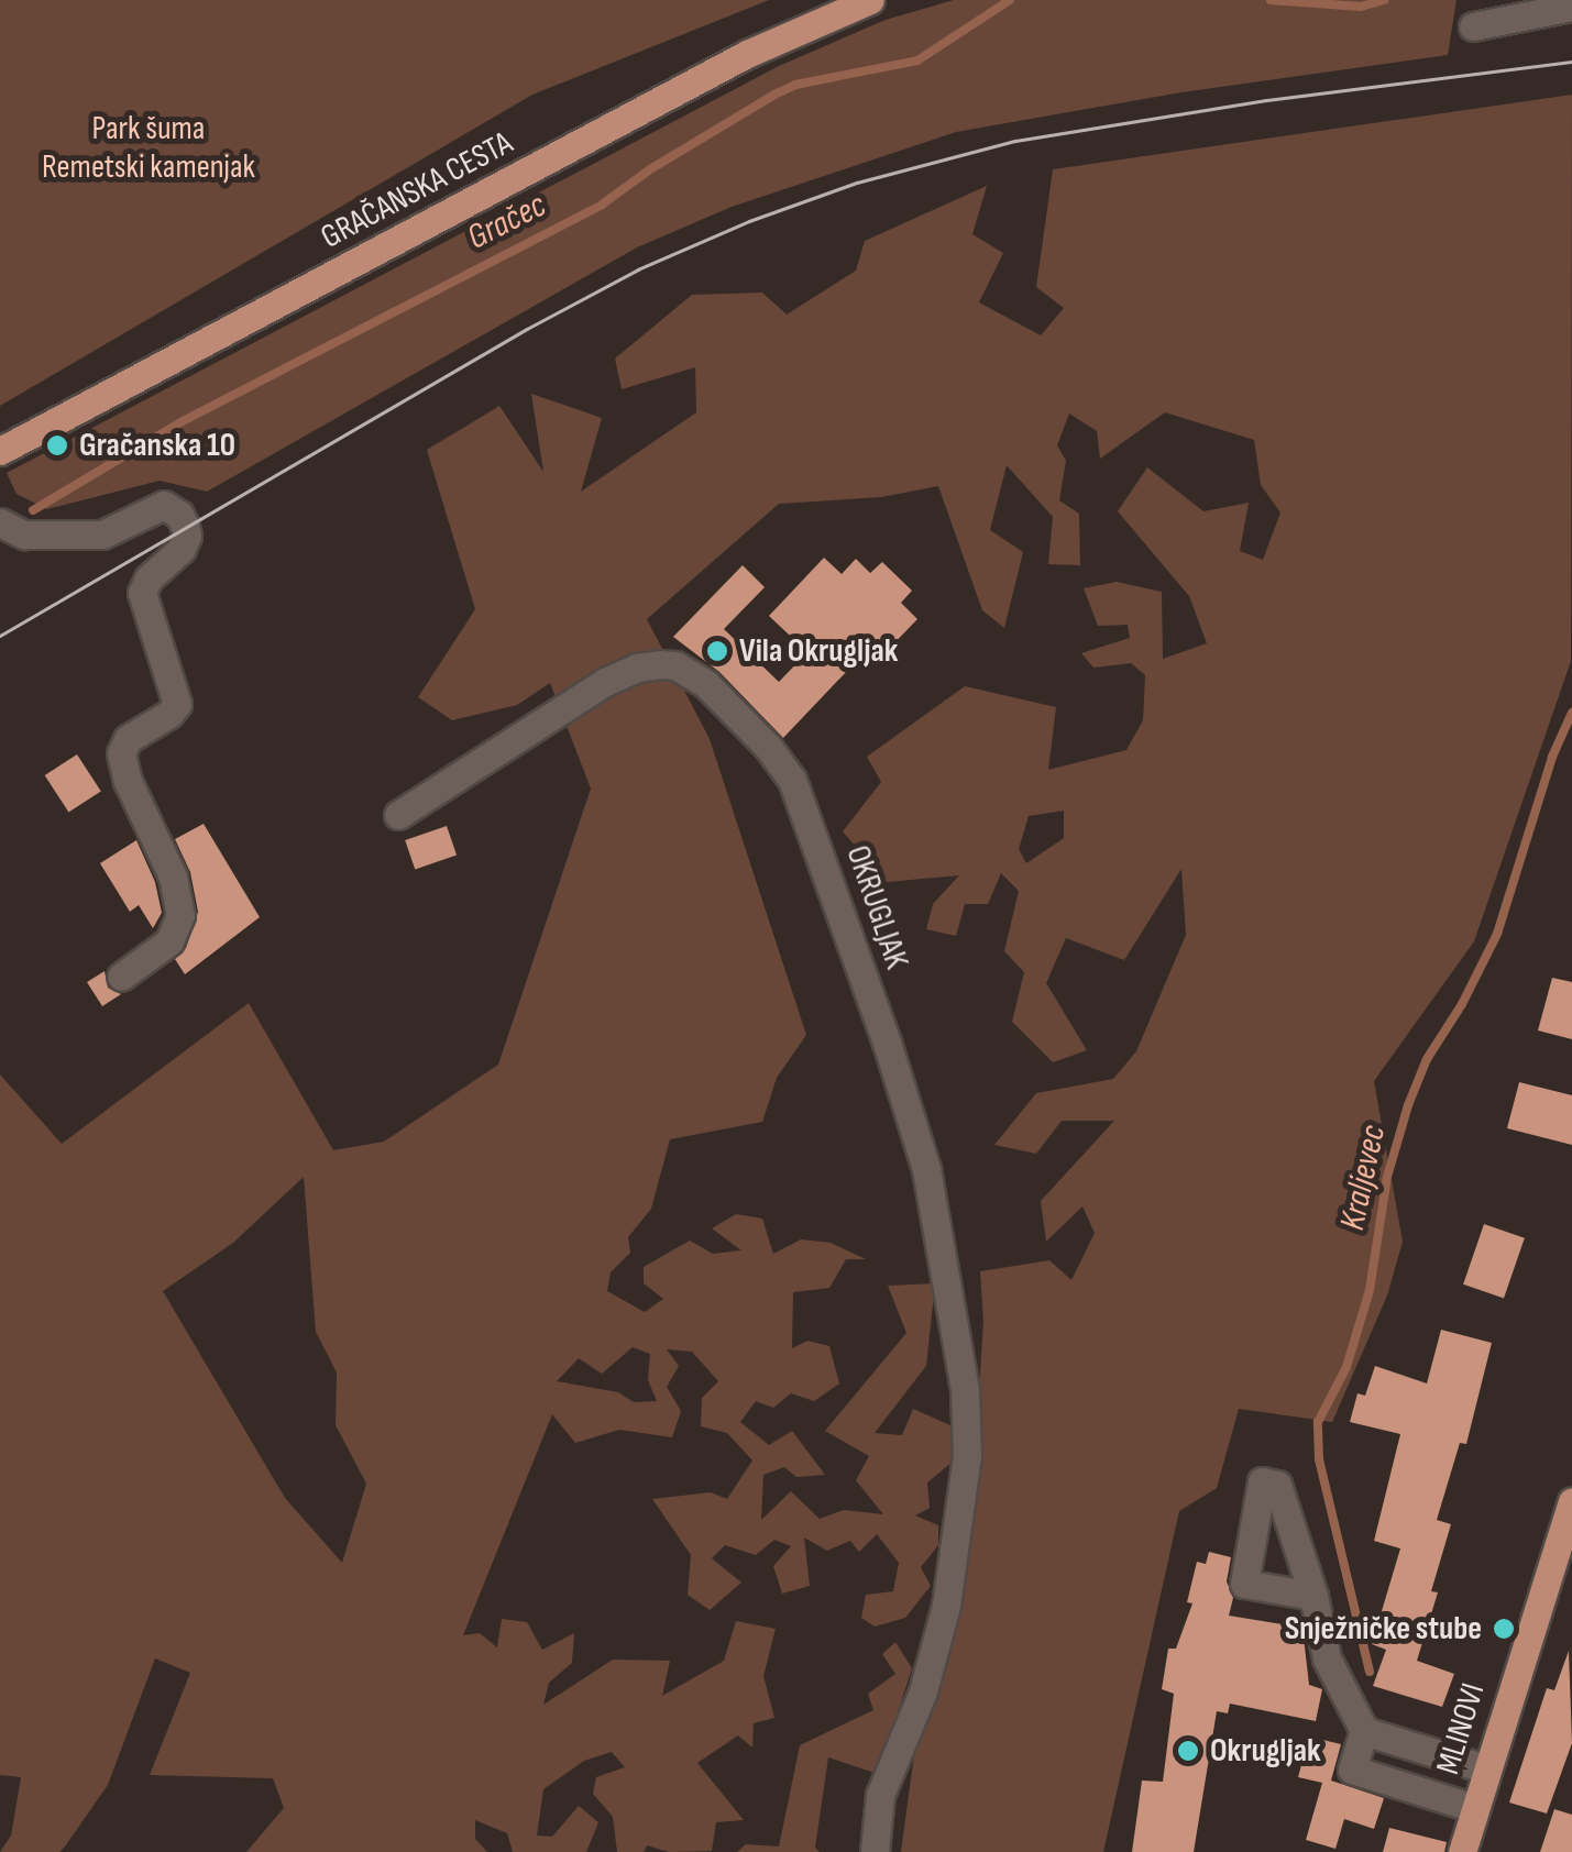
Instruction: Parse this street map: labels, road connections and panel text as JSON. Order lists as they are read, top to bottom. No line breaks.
{"streets":{"main road":["GRAČANSKA CESTA","MLINOVI"],"street":["OKRUGLJAK"]},"water":["Gračec","Kraljevec"],"parks":["Park šuma Remetski kamenjak"],"places":["Gračanska 10","Vila Okrugljak","Snježničke stube","Okrugljak"]}
